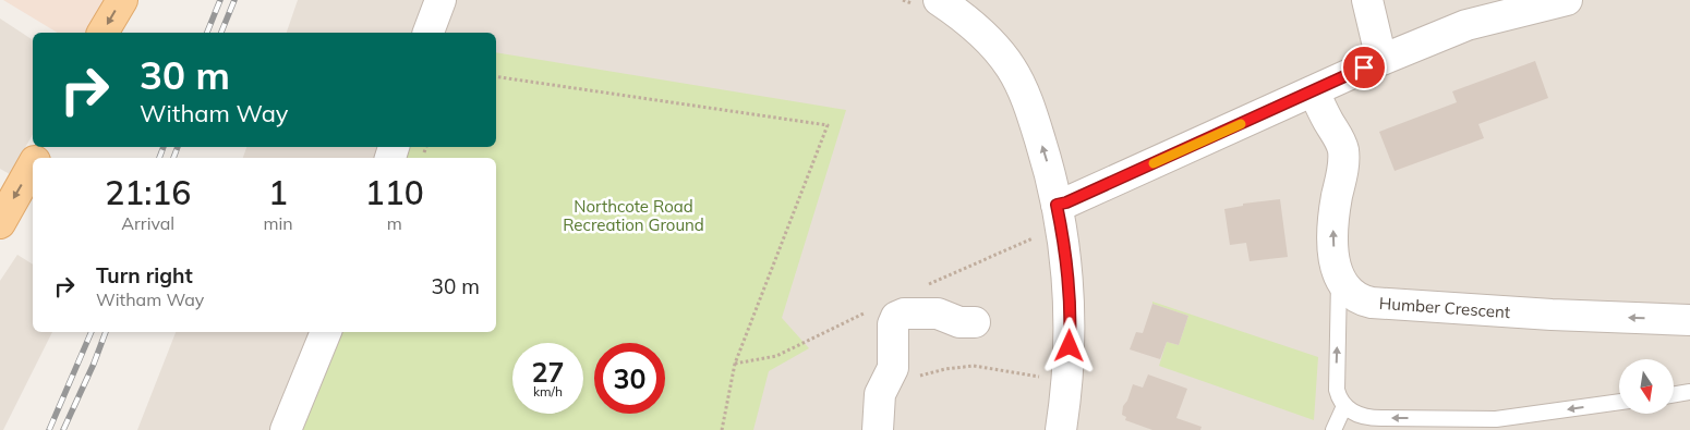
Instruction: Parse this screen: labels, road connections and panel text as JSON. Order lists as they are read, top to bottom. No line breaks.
{"streets":{"street":["Humber Crescent"]},"one_way":["Humber Crescent"],"parks":["Northcote Road Recreation Ground"],"north":"bottom","page":{"turn":["30 m","Witham Way"],"eta":["21:16","Arrival","1","min","110","m"],"list":[{"name":"Turn right","note":"Witham Way","value":"30 m"}],"speed":"27 km/h","limit":"30"}}
